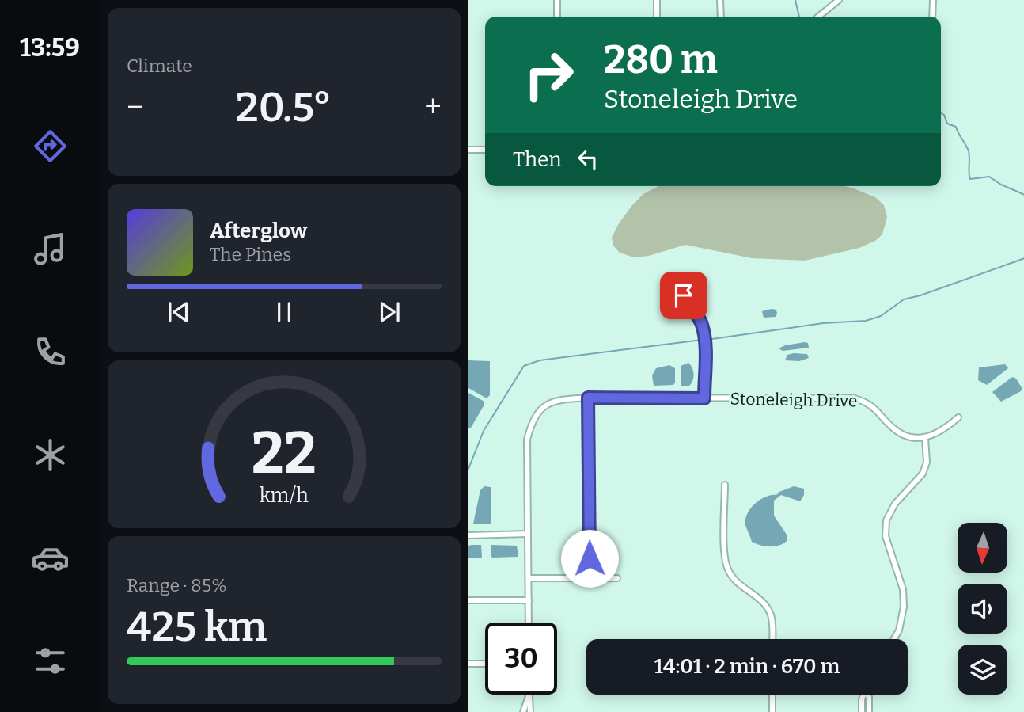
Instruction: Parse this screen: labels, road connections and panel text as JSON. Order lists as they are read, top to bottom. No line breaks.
{"streets":{"street":["Stoneleigh Drive"]},"north":"bottom","page":{"tabs":"13:59","tile":["Climate",["Range · 85%","425 km"]],"turn":["280 m","Stoneleigh Drive"],"heat":["−","20.5°","+"],"then":"Then","song":["Afterglow","The Pines"],"limit":"30","trip":"14:01 · 2 min · 670 m","gauge":["22","km/h"]}}
